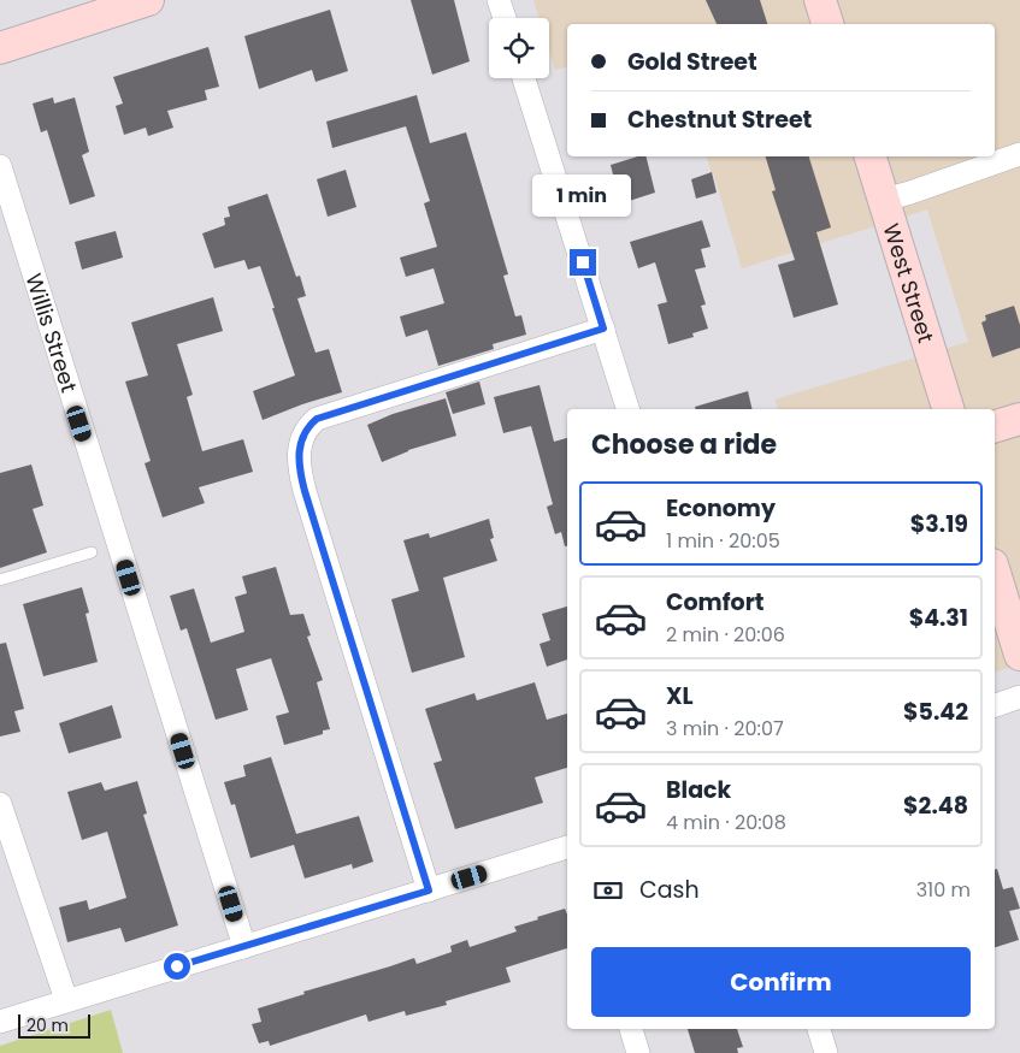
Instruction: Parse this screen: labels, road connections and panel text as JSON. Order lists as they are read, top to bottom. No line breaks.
{"streets":{"street":["West Street","Willis Street"]},"scale_bar":"20 m","page":{"banner":["Gold Street","Chestnut Street"],"bubble":"1 min","heading":"Choose a ride","list":[{"name":"Economy","note":"1 min · 20:05","value":"$3.19"},{"name":"Comfort","note":"2 min · 20:06","value":"$4.31"},{"name":"XL","note":"3 min · 20:07","value":"$5.42"},{"name":"Black","note":"4 min · 20:08","value":"$2.48"}],"pay":["Cash","310 m"],"buttons":"Confirm","scale":"20 m"}}
